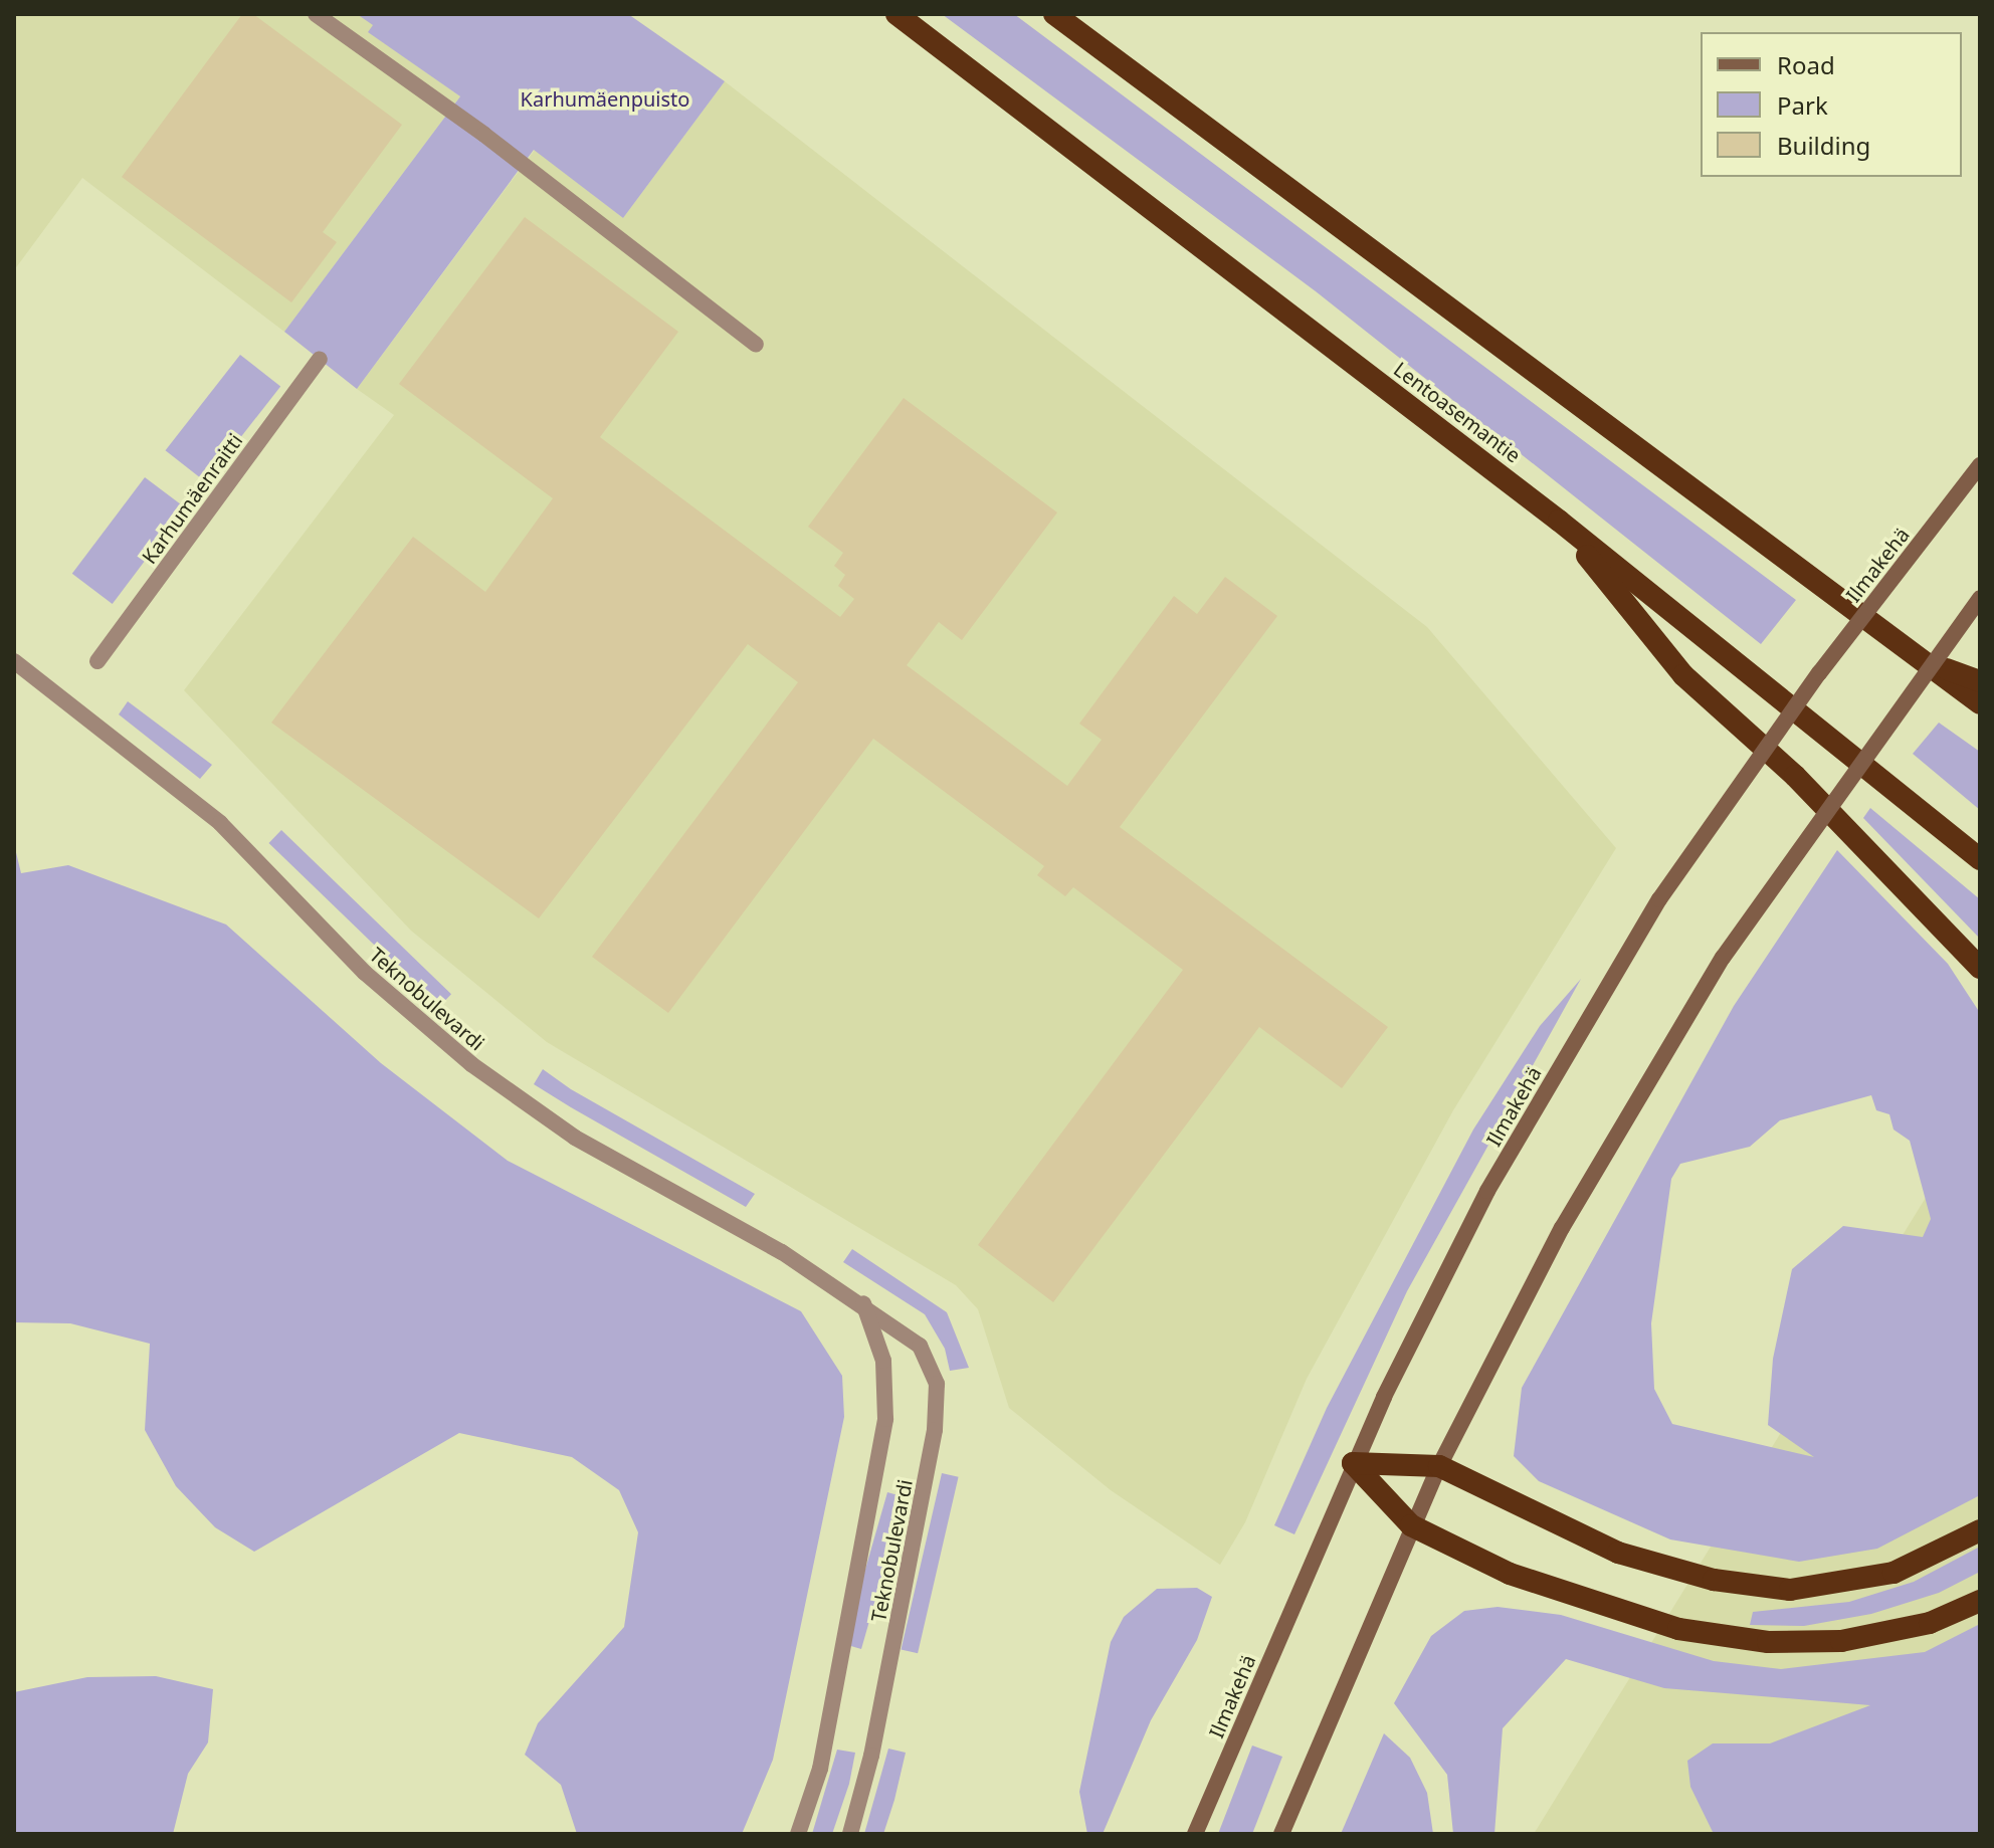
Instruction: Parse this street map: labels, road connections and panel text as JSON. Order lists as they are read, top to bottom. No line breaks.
{"streets":{"highway":["Lentoasemantie"],"main road":["Ilmakehä"],"street":["Karhumäenraitti","Teknobulevardi"]},"parks":["Karhumäenpuisto"],"legend":["Road","Park","Building"]}
